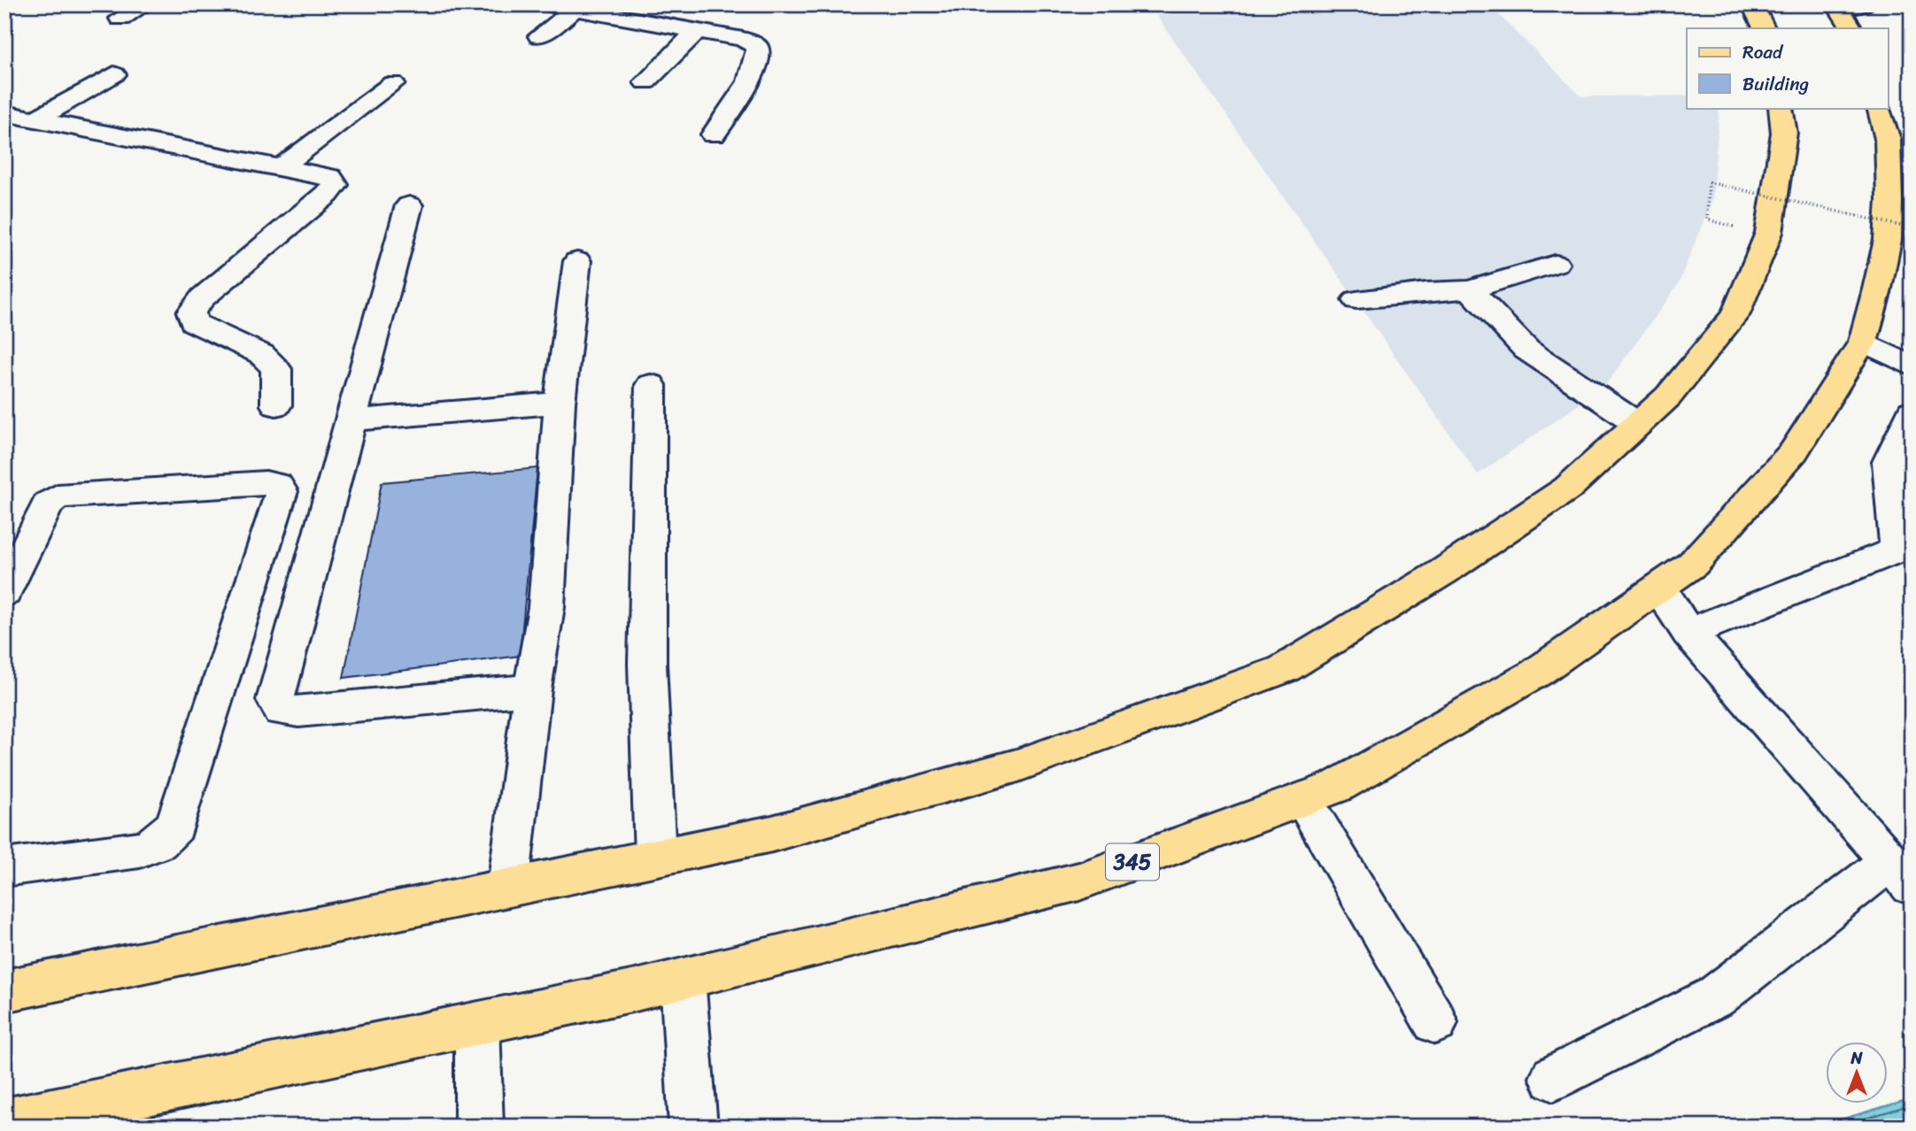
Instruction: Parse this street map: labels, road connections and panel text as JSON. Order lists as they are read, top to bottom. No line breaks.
{"streets":{"main road":["345"]},"legend":["Road","Building"],"north":"top"}
